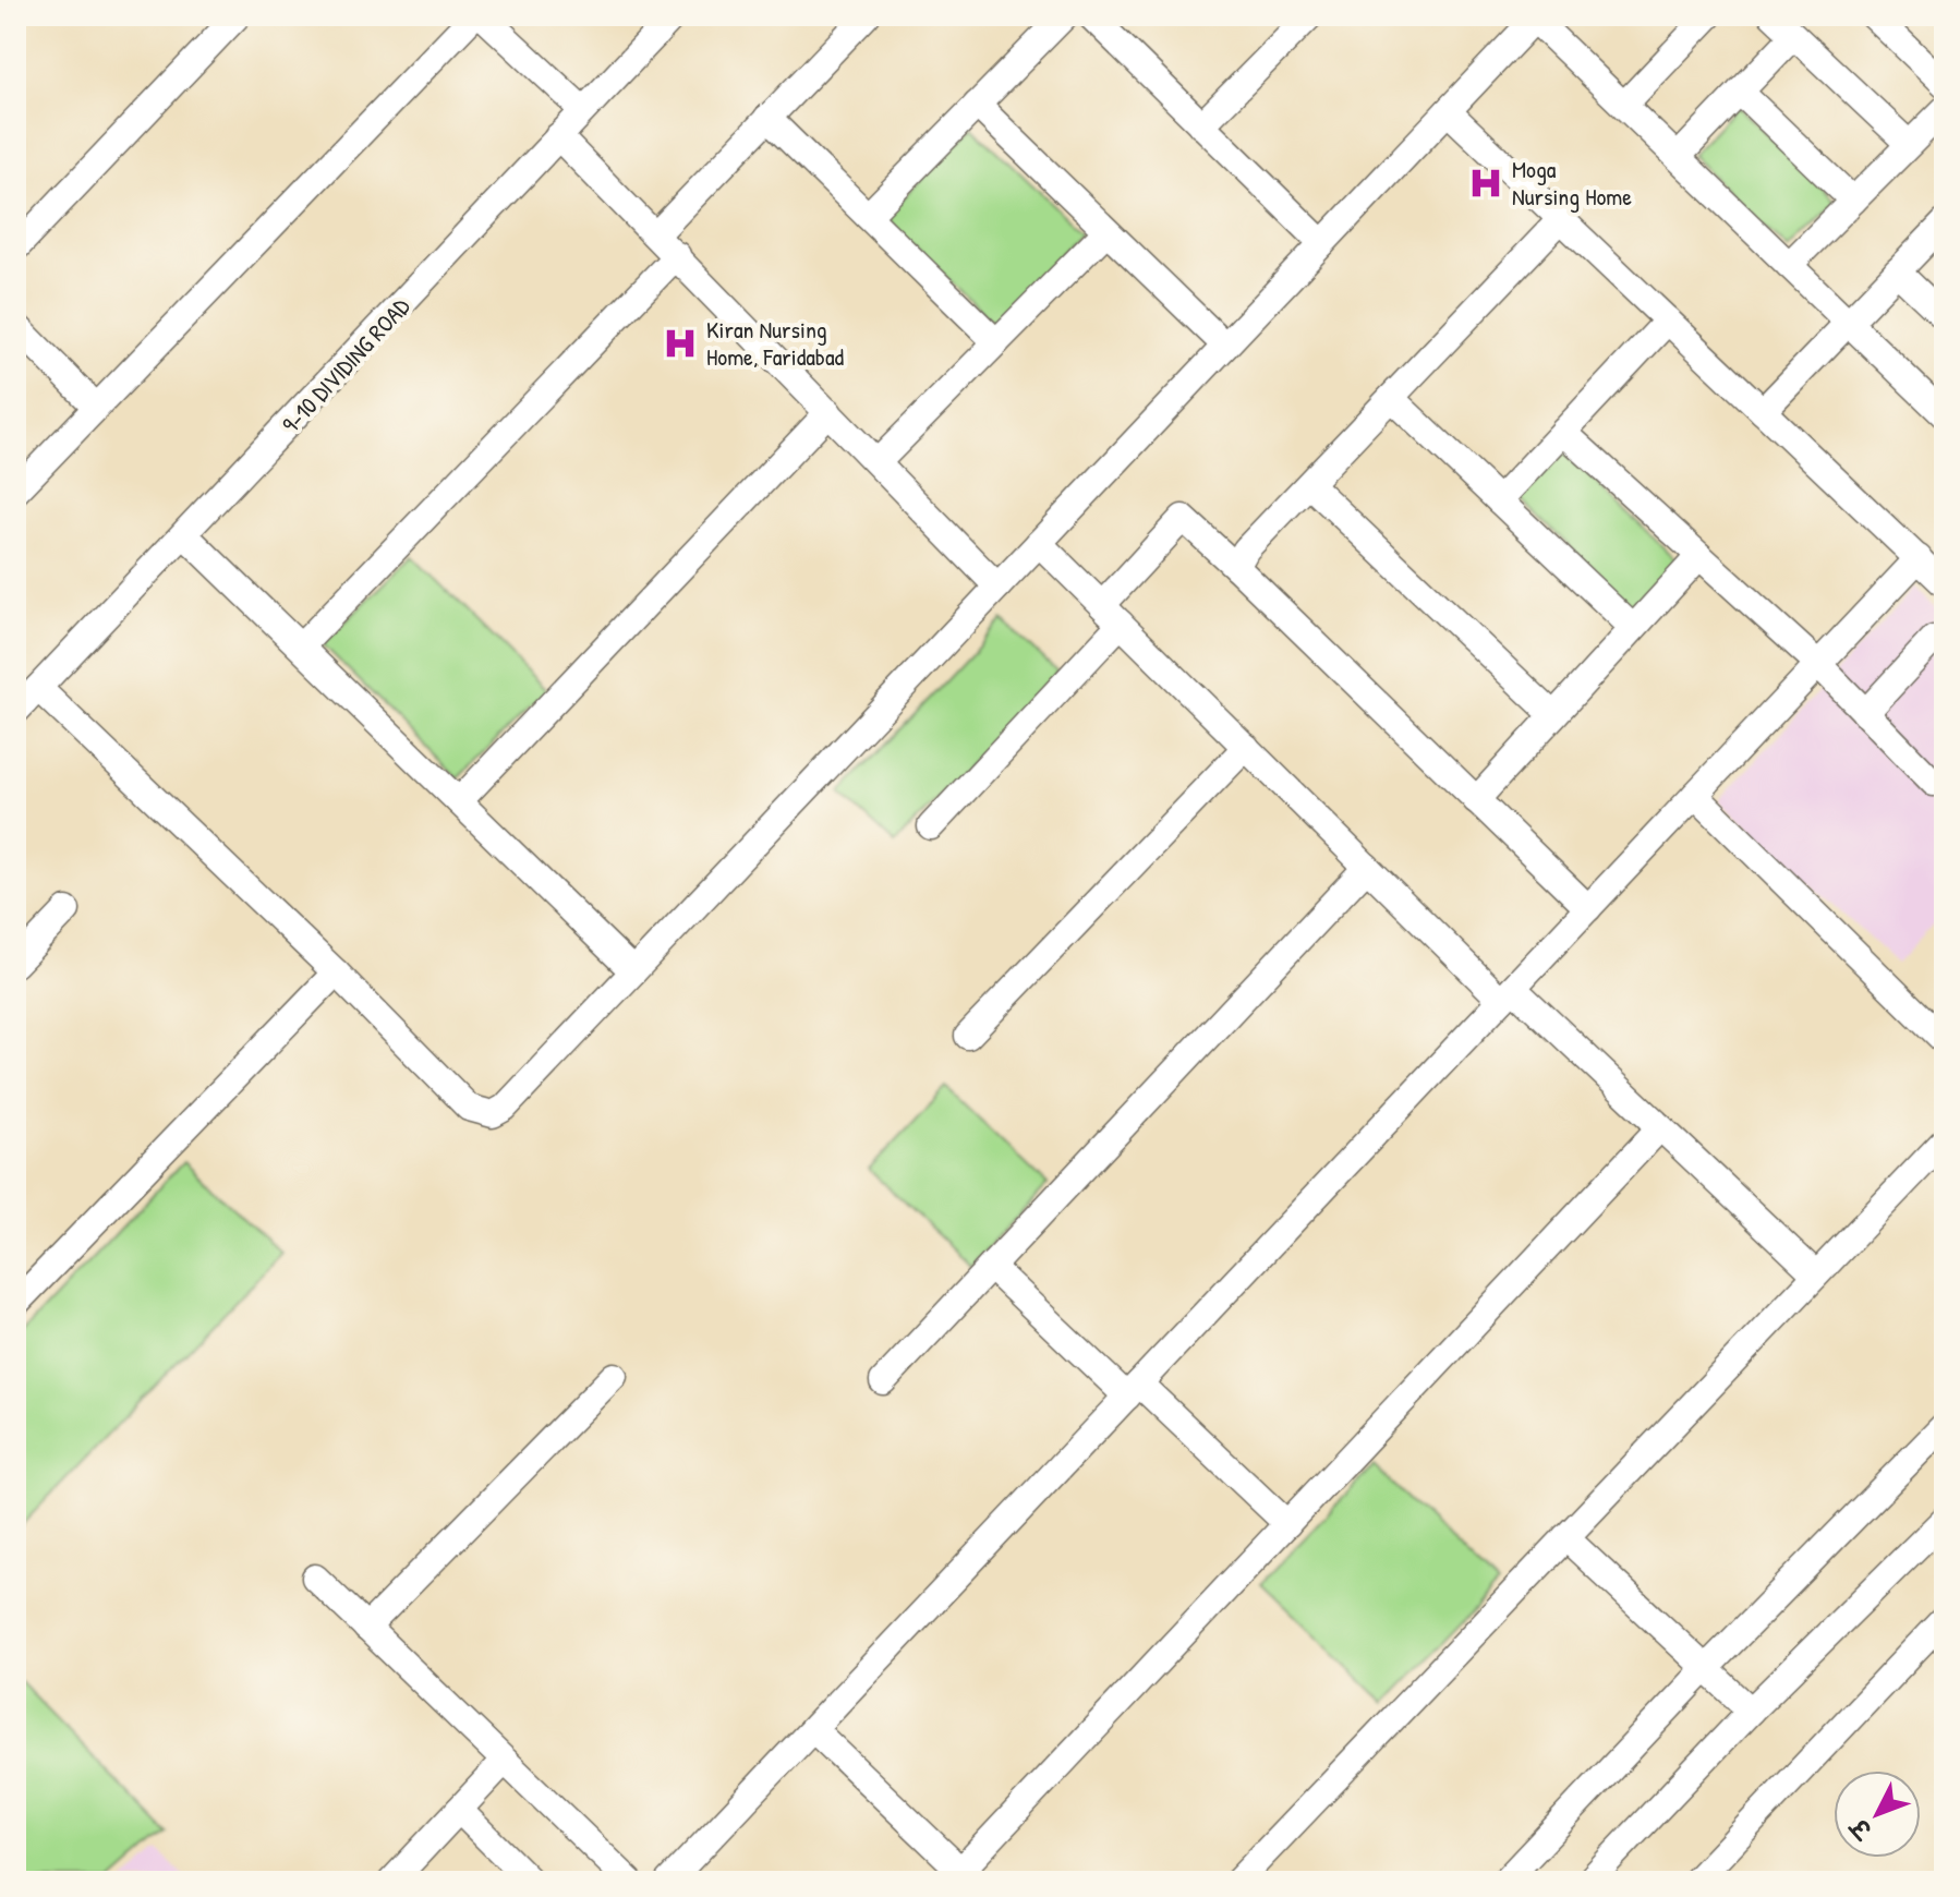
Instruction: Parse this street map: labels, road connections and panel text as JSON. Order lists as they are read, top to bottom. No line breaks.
{"streets":{"street":["9-10 DIVIDING ROAD"]},"places":{"hospital":["Moga Nursing Home","Kiran Nursing Home, Faridabad"]},"north":"bottom left"}
